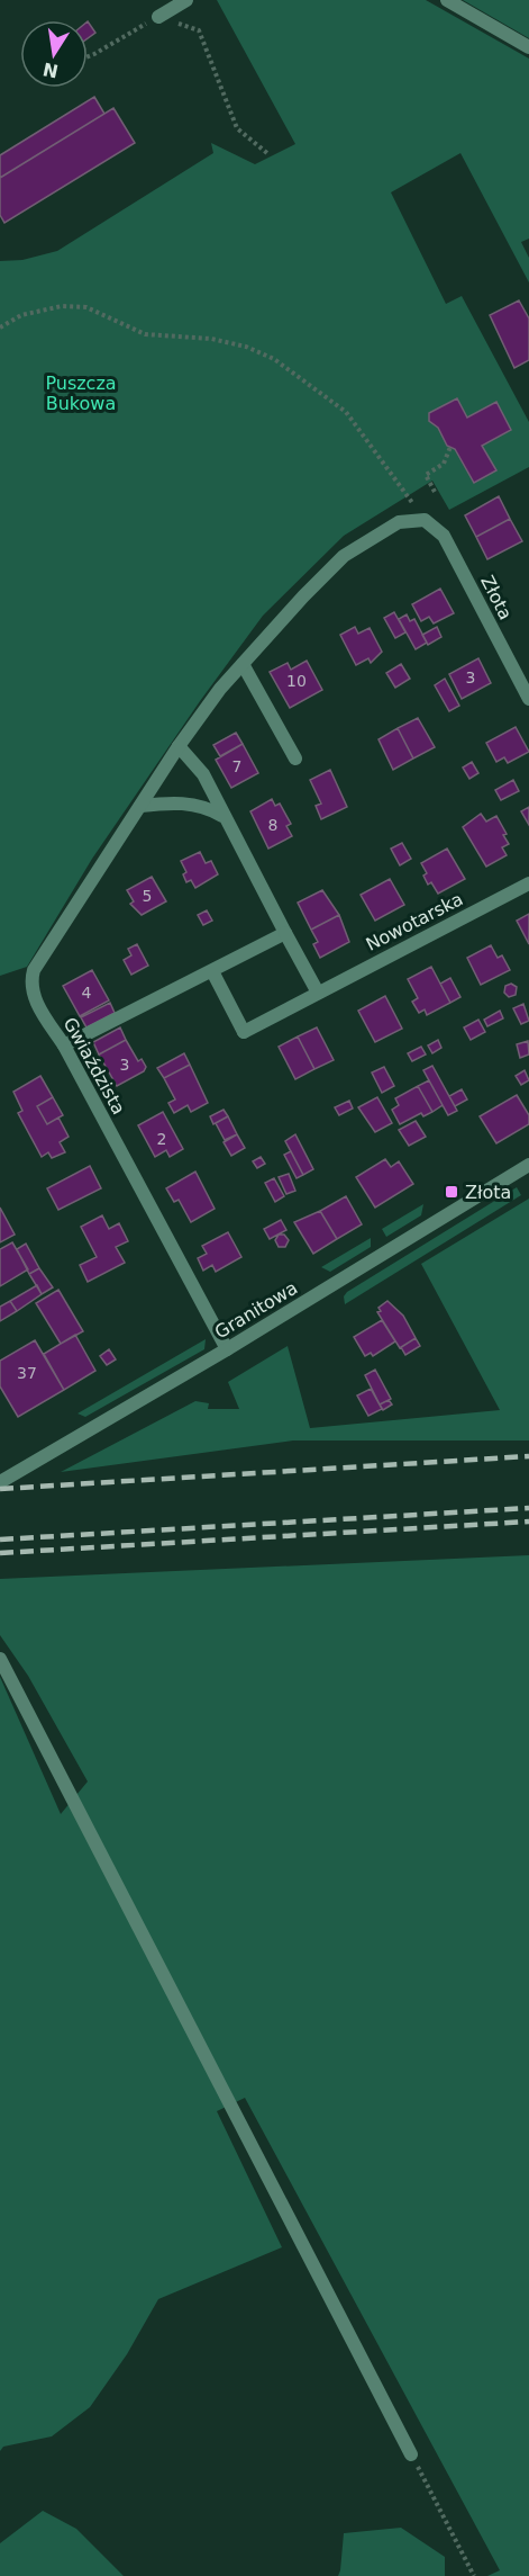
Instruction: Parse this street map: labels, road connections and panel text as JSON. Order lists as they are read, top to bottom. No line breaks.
{"streets":{"street":["Złota","Nowotarska","Gwiaździsta","Granitowa"]},"crossings":[["Złota","Gwiaździsta"],["Gwiaździsta","Granitowa"]],"parks":["Puszcza Bukowa"],"places":{"transit":["Złota"]},"house_numbers":["3","10","7","8","5","4","3","2","37"],"north":"bottom"}
